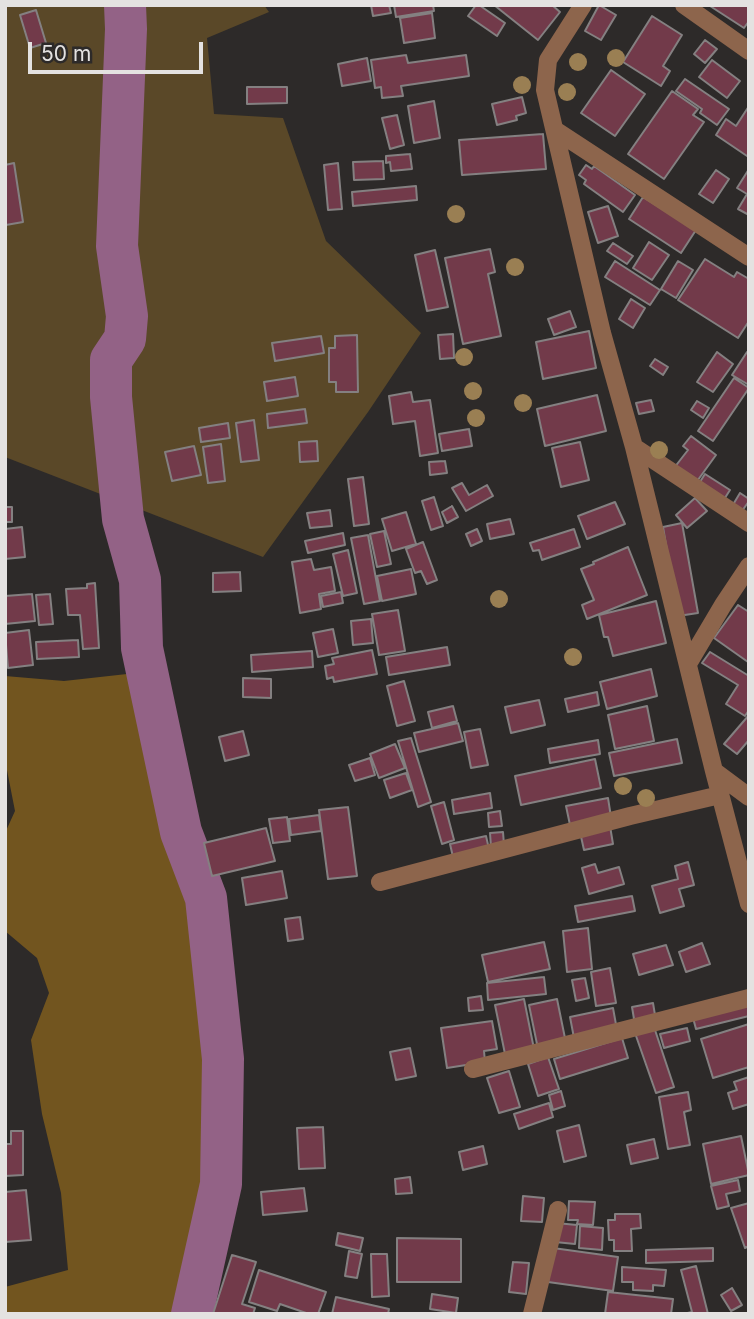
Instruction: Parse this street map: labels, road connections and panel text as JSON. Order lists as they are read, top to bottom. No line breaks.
{"scale_bar":"50 m"}
